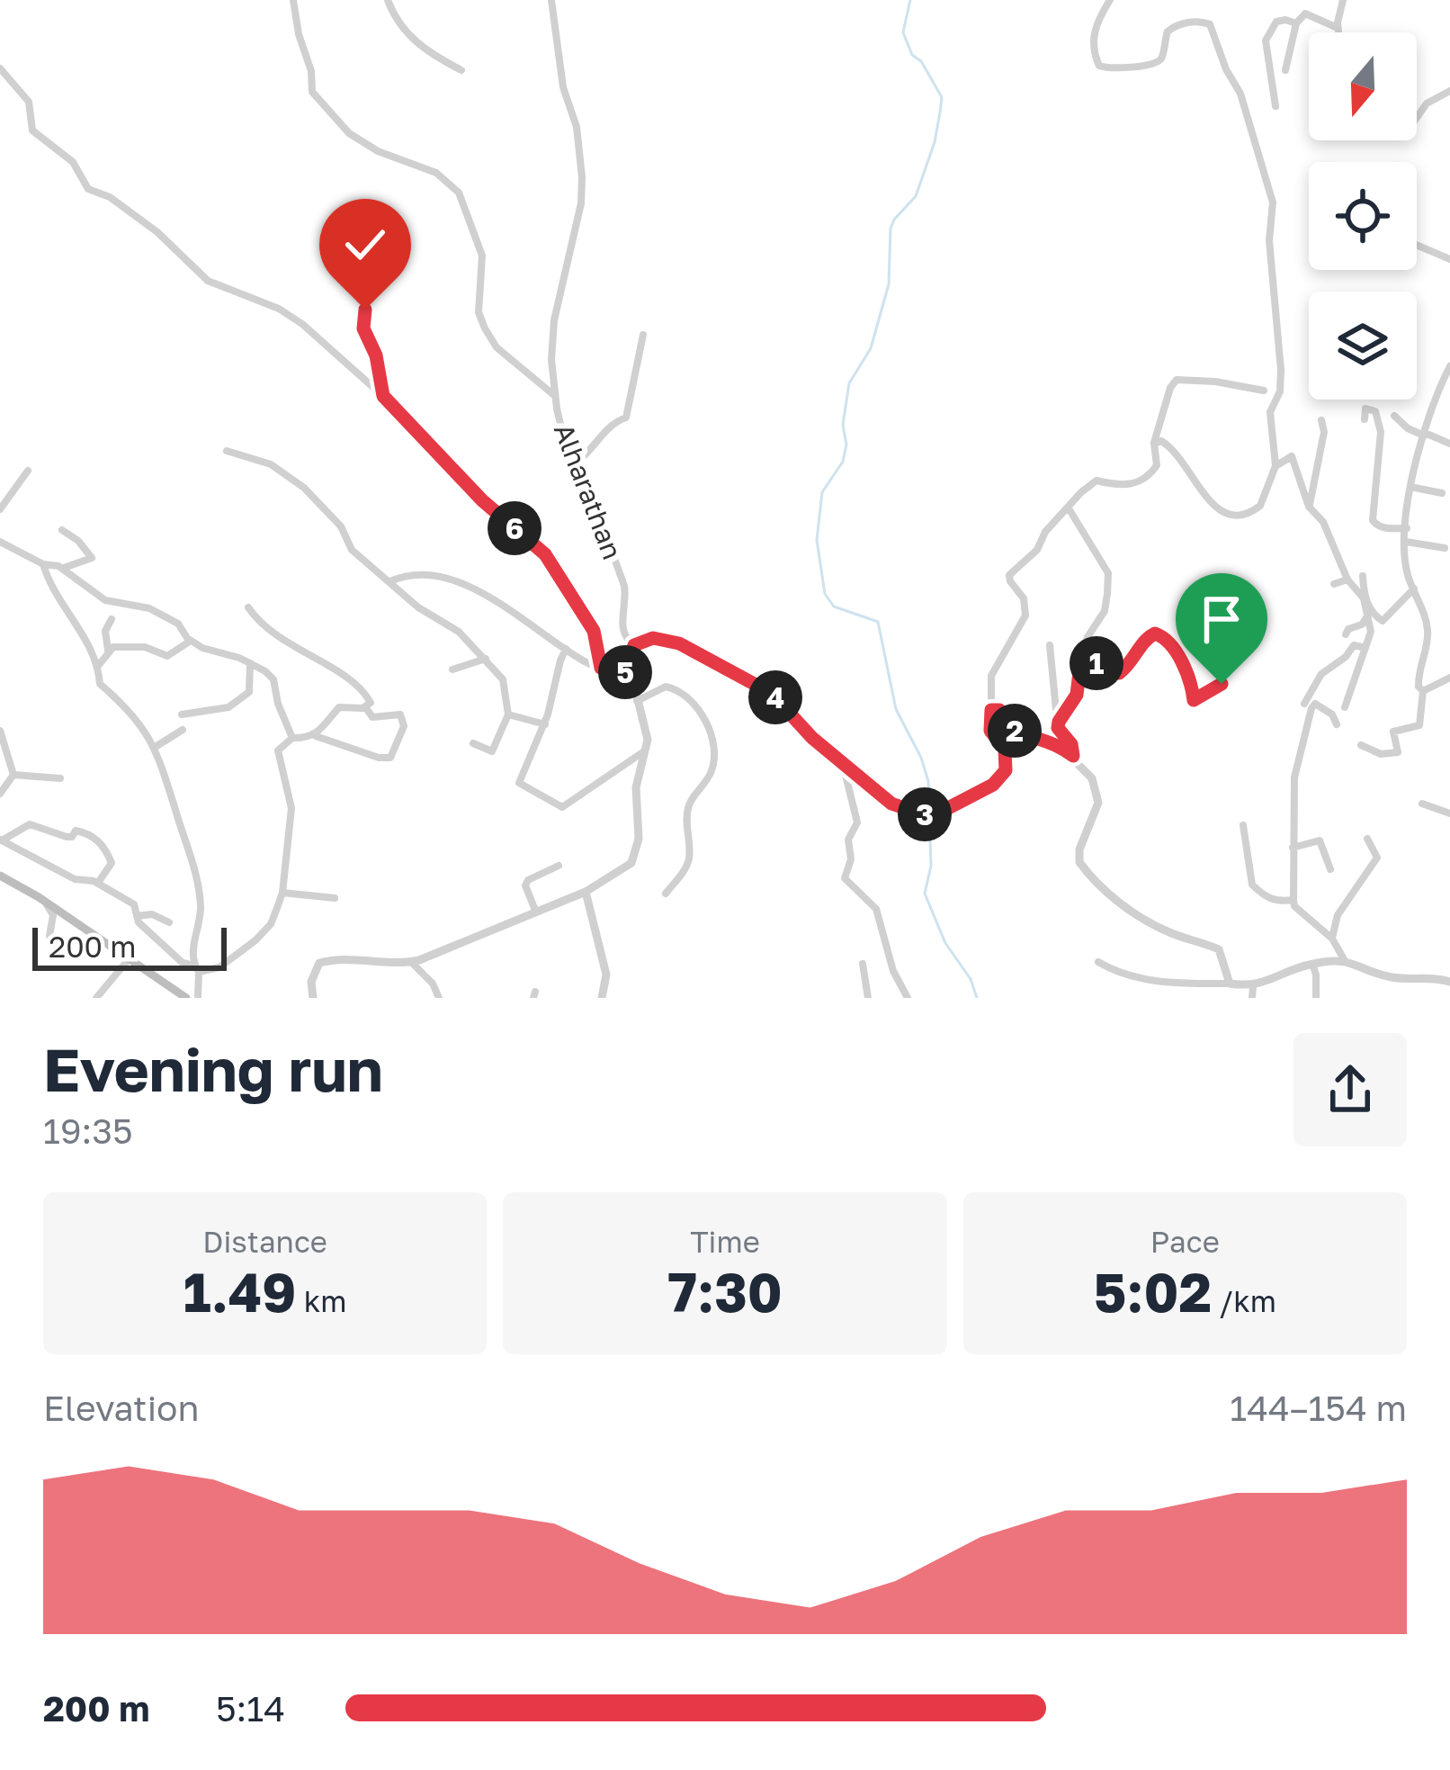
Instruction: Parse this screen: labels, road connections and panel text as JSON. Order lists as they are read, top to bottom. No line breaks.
{"streets":{"street":["Alharathan"]},"scale_bar":"200 m","north":"bottom","page":{"pins":["6","1","5","4","2","3"],"scale":"200 m","heading":["Evening run","19:35"],"stats":[["Distance","1.49 km"],["Time","7:30"],["Pace","5:02 /km"]],"chart":["Elevation","144–154 m"],"list":[{"name":"200 m","note":"5:14"}]}}
